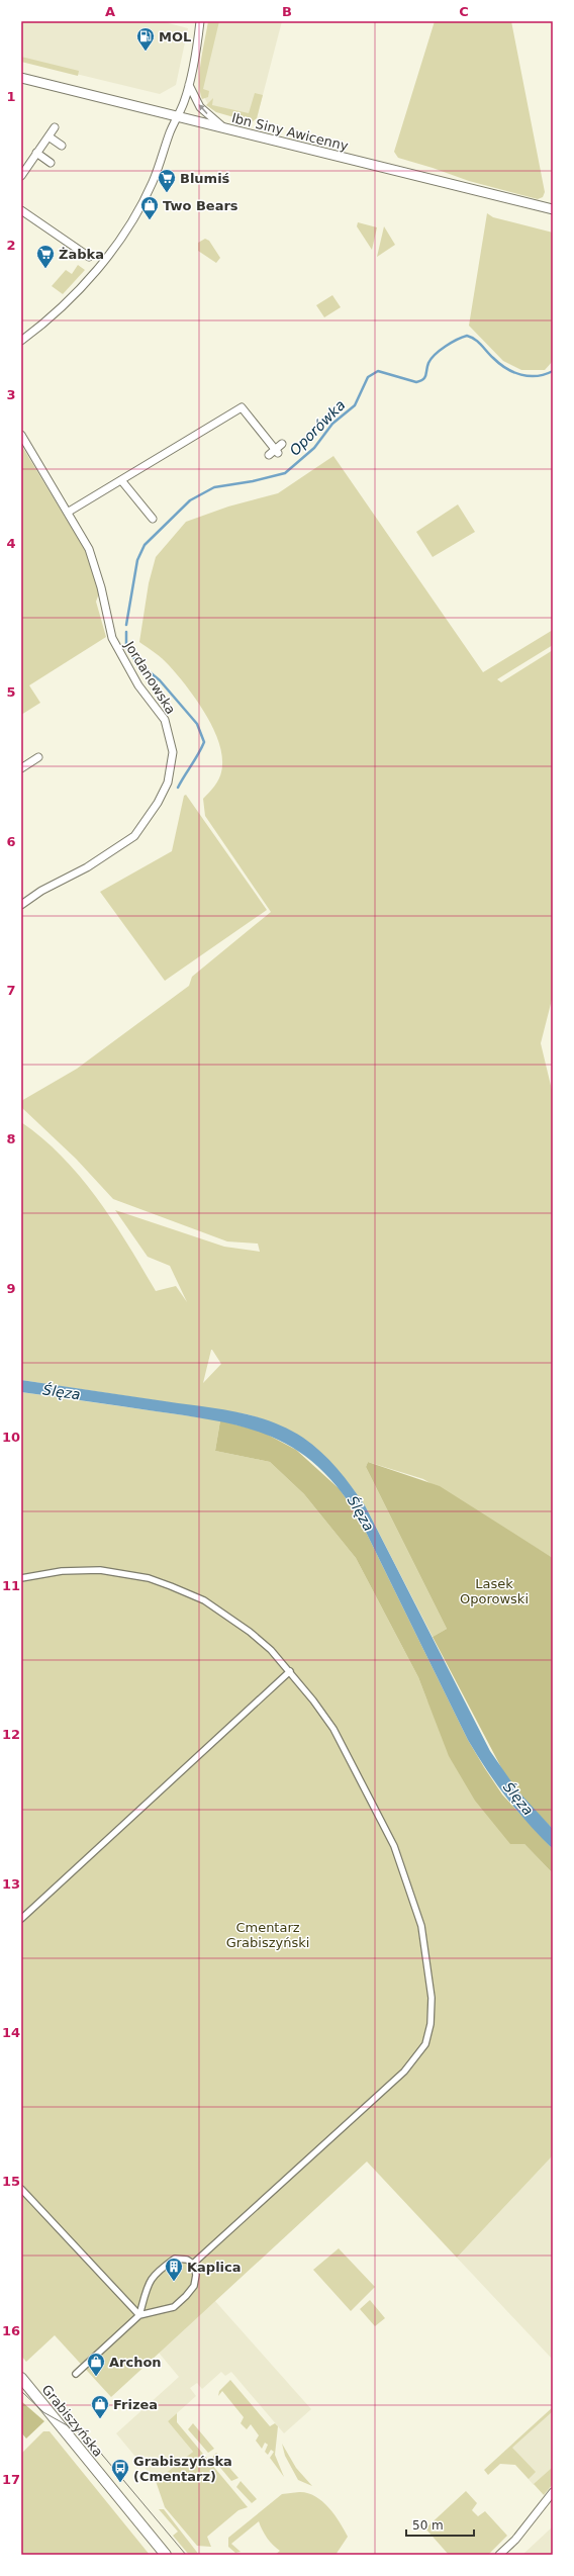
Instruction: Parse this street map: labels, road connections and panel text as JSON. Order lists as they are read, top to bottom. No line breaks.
{"streets":{"main road":["Grabiszyńska"],"street":["Ibn Siny Awicenny","Jordanowska"]},"water":["Oporówka","Ślęza"],"parks":["Lasek Oporowski","Cmentarz Grabiszyński"],"places":{"fuel station":["MOL"],"supermarket":["Blumiś","Żabka"],"shop":["Two Bears","Archon","Frizea"],"building":["Kaplica"],"bus stop":["Grabiszyńska (Cmentarz)"]},"scale_bar":"50 m","grid":{"columns":["A","B","C"],"rows":["1","2","3","4","5","6","7","8","9","10","11","12","13","14","15","16","17"]}}
